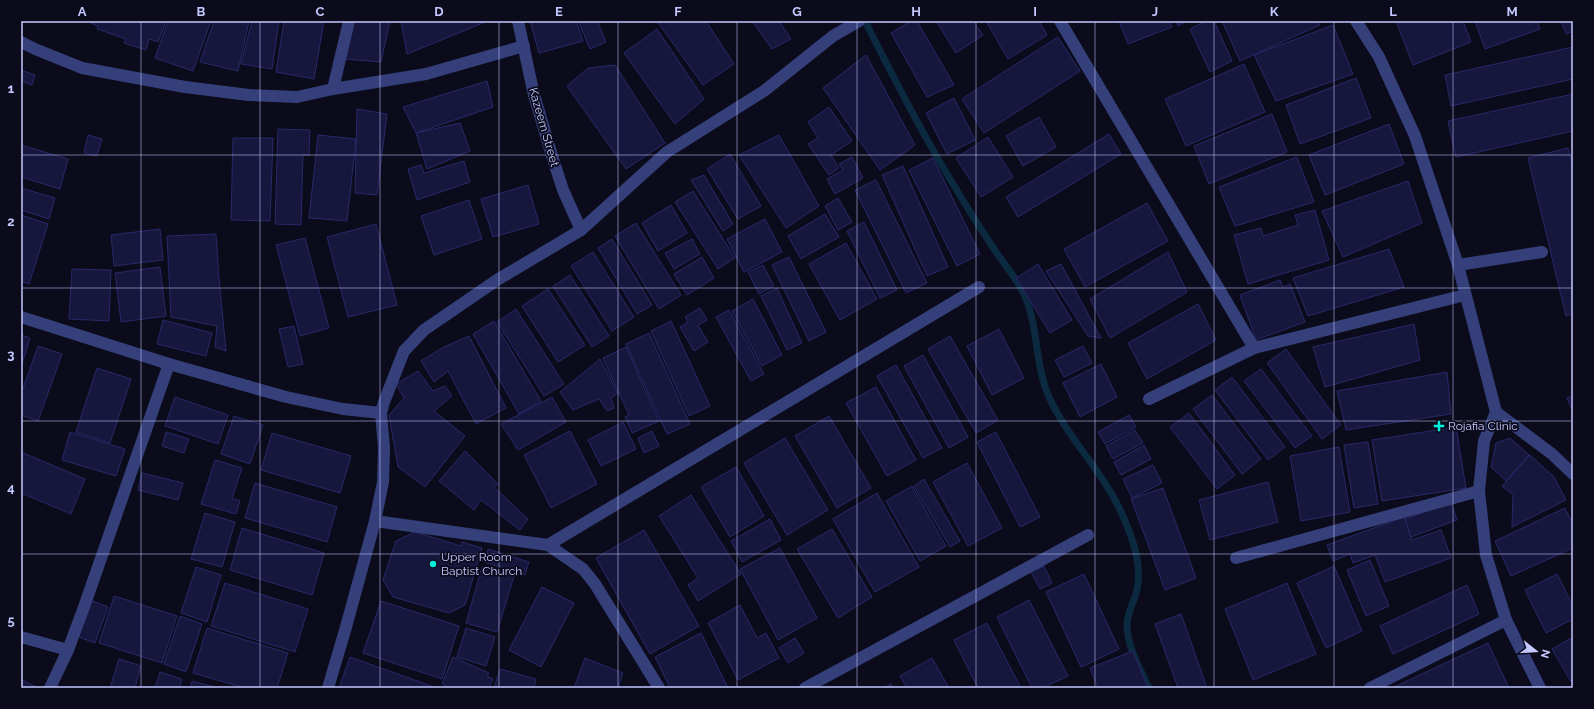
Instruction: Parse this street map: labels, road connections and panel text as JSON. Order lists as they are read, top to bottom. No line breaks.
{"streets":{"street":["Kazeem Street"]},"places":{"health":["Rojafia Clinic"],"other":["Upper Room Baptist Church"]},"north":"right","grid":{"columns":["A","B","C","D","E","F","G","H","I","J","K","L","M"],"rows":["1","2","3","4","5"]}}
